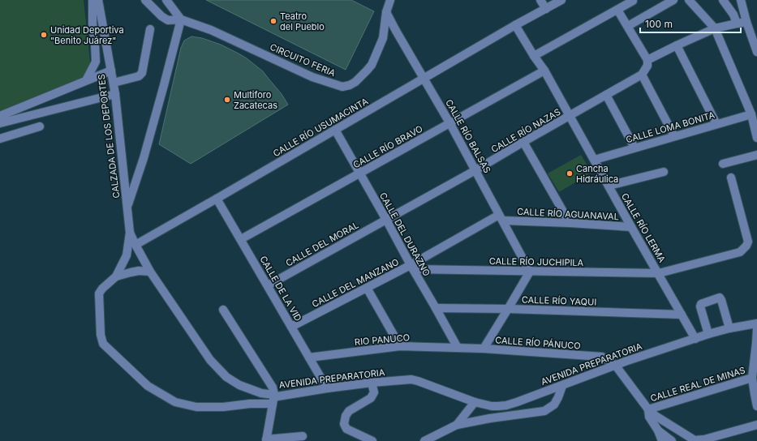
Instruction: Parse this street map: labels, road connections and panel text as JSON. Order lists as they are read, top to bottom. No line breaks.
{"streets":{"street":["CIRCUITO FERIA","CALLE RÍO USUMACINTA","CALLE LOMA BONITA","CALLE RÍO NAZAS","CALZADA DE LOS DEPORTES","CALLE RÍO BALSAS","CALLE RÍO BRAVO","CALLE RÍO AGUANAVAL","CALLE RÍO LERMA","CALLE DEL DURAZNO","CALLE DEL MORAL","CALLE RÍO JUCHIPILA","CALLE DEL MANZANO","CALLE DE LA VID","CALLE RÍO YAQUI","RIO PANUCO","CALLE RÍO PÁNUCO","AVENIDA PREPARATORIA","CALLE REAL DE MINAS"]},"crossings":[["CIRCUITO FERIA","CALLE RÍO BALSAS"],["CALLE RÍO USUMACINTA","CALLE RÍO BALSAS"],["CALLE RÍO USUMACINTA","CALLE RÍO LERMA"],["CALLE RÍO USUMACINTA","CALLE DEL DURAZNO"],["CALLE RÍO USUMACINTA","CALLE DE LA VID"],["CALLE RÍO USUMACINTA","AVENIDA PREPARATORIA"],["CALLE LOMA BONITA","CALLE RÍO LERMA"],["CALLE RÍO NAZAS","CALLE RÍO BALSAS"],["CALLE RÍO NAZAS","CALLE RÍO LERMA"],["CALLE RÍO NAZAS","CALLE DEL DURAZNO"],["CALLE RÍO NAZAS","CALLE DEL MORAL"],["CALZADA DE LOS DEPORTES","AVENIDA PREPARATORIA"],["CALLE RÍO BALSAS","CALLE RÍO BRAVO"],["CALLE RÍO BALSAS","CALLE RÍO AGUANAVAL"],["CALLE RÍO BALSAS","CALLE RÍO JUCHIPILA"],["CALLE RÍO BRAVO","CALLE RÍO LERMA"],["CALLE RÍO BRAVO","CALLE DEL DURAZNO"],["CALLE RÍO BRAVO","CALLE DE LA VID"],["CALLE RÍO AGUANAVAL","CALLE RÍO LERMA"],["CALLE RÍO LERMA","CALLE RÍO JUCHIPILA"],["CALLE RÍO LERMA","CALLE RÍO YAQUI"],["CALLE RÍO LERMA","AVENIDA PREPARATORIA"],["CALLE DEL DURAZNO","CALLE DEL MORAL"],["CALLE DEL DURAZNO","CALLE RÍO JUCHIPILA"],["CALLE DEL DURAZNO","CALLE DEL MANZANO"],["CALLE DEL DURAZNO","CALLE RÍO YAQUI"],["CALLE DEL DURAZNO","RIO PANUCO"],["CALLE DEL DURAZNO","CALLE RÍO PÁNUCO"],["CALLE DEL MORAL","CALLE DE LA VID"],["CALLE RÍO JUCHIPILA","CALLE DEL MANZANO"],["CALLE DEL MANZANO","CALLE DE LA VID"],["CALLE DE LA VID","RIO PANUCO"],["CALLE DE LA VID","AVENIDA PREPARATORIA"],["RIO PANUCO","CALLE RÍO PÁNUCO"],["CALLE RÍO PÁNUCO","AVENIDA PREPARATORIA"]],"places":["Teatro del Pueblo","Unidad Deportiva \"Benito Juárez\"","Multiforo Zacatecas","Cancha Hidráulica"],"scale_bar":"100 m"}
